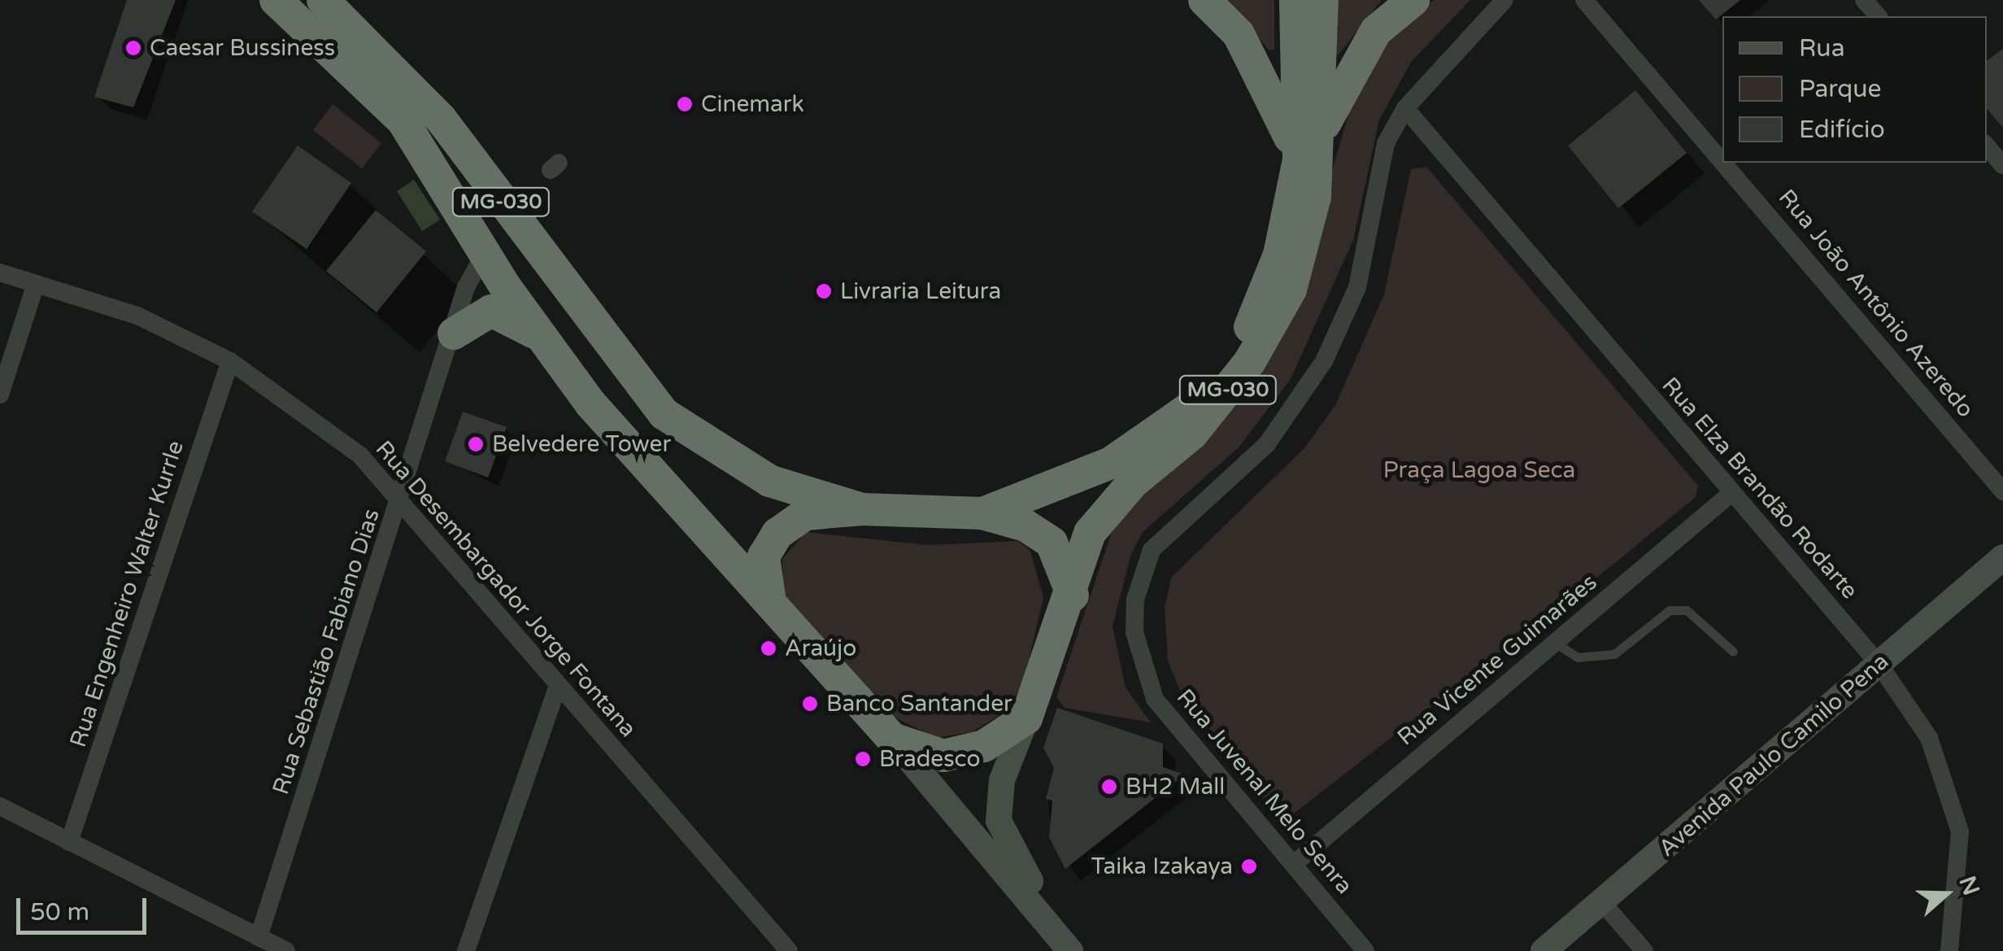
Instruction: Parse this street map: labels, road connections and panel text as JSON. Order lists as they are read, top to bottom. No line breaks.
{"streets":{"highway":["MG-030"],"street":["Rua João Antônio Azeredo","Rua Elza Brandão Rodarte","Rua Desembargador Jorge Fontana","Rua Engenheiro Walter Kurrle","Rua Sebastião Fabiano Dias","Rua Vicente Guimarães","Avenida Paulo Camilo Pena","Rua Juvenal Melo Senra"]},"crossings":[["MG-030","Rua Sebastião Fabiano Dias"],["Rua Elza Brandão Rodarte","Rua Vicente Guimarães"],["Rua Elza Brandão Rodarte","Avenida Paulo Camilo Pena"],["Rua Elza Brandão Rodarte","Rua Juvenal Melo Senra"],["Rua Desembargador Jorge Fontana","Rua Engenheiro Walter Kurrle"],["Rua Desembargador Jorge Fontana","Rua Sebastião Fabiano Dias"],["Rua Vicente Guimarães","Rua Juvenal Melo Senra"]],"parks":["Praça Lagoa Seca"],"places":["Caesar Bussiness","Cinemark","Livraria Leitura","Belvedere Tower","Araújo","Banco Santander","Bradesco","BH2 Mall","Taika Izakaya"],"legend":["Rua","Parque","Edifício"],"scale_bar":"50 m","north":"right"}
